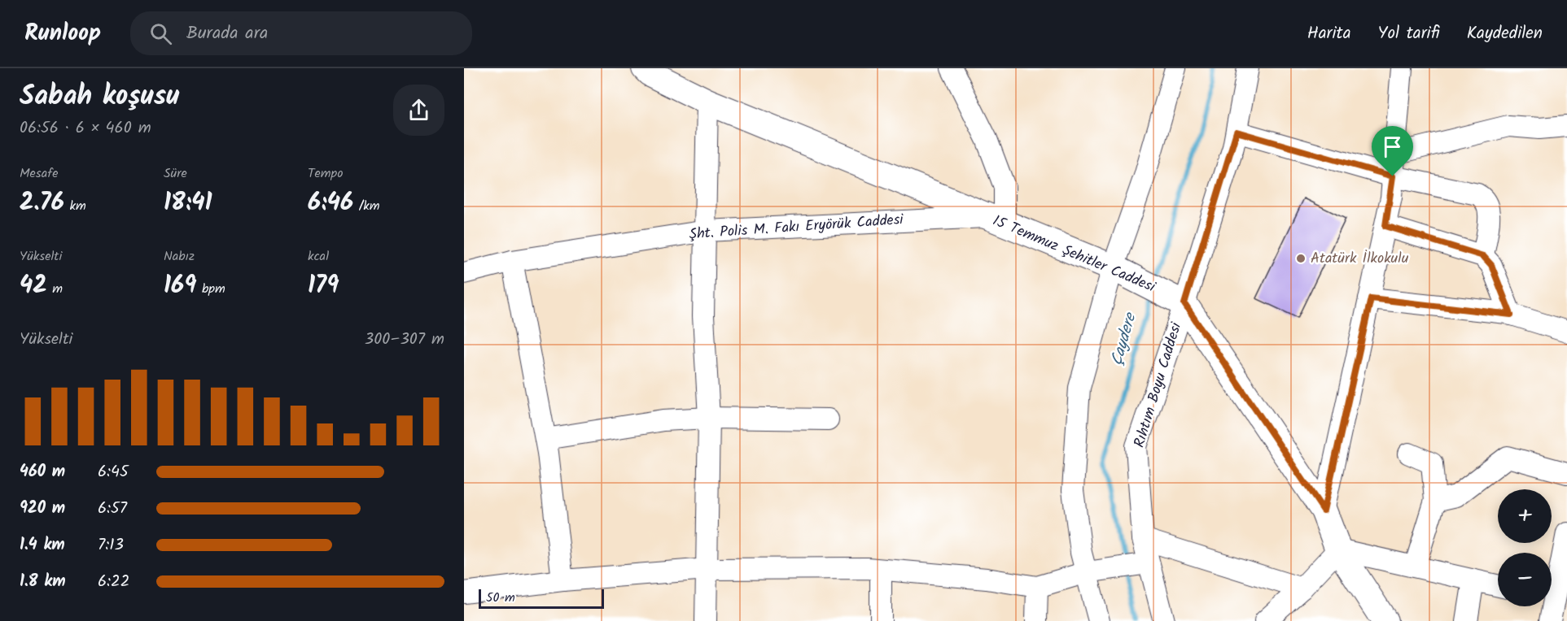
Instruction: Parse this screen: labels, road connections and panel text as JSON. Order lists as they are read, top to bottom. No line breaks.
{"streets":{"main road":["15 Temmuz Şehitler Caddesi"],"street":["Şht. Polis M. Fakı Eryörük Caddesi","Rıhtım Boyu Caddesi"]},"crossings":[["Şht. Polis M. Fakı Eryörük Caddesi","15 Temmuz Şehitler Caddesi"],["15 Temmuz Şehitler Caddesi","Rıhtım Boyu Caddesi"]],"water":["Çaydere"],"places":["Atatürk İlkokulu"],"scale_bar":"50 m","page":{"header":"Runloop","search":"Burada ara","nav":["Harita","Yol tarifi","Kaydedilen"],"heading":["Sabah koşusu","06:56 · 6 × 460 m"],"stats":[["Mesafe","2.76 km"],["Süre","18:41"],["Tempo","6:46 /km"],["Yükselti","42 m"],["Nabız","169 bpm"],["kcal","179"]],"chart":["Yükselti","300–307 m"],"list":[{"name":"460 m","note":"6:45"},{"name":"920 m","note":"6:57"},{"name":"1.4 km","note":"7:13"},{"name":"1.8 km","note":"6:22"}],"map_buttons":["+","−"],"scale":"50 m"}}
